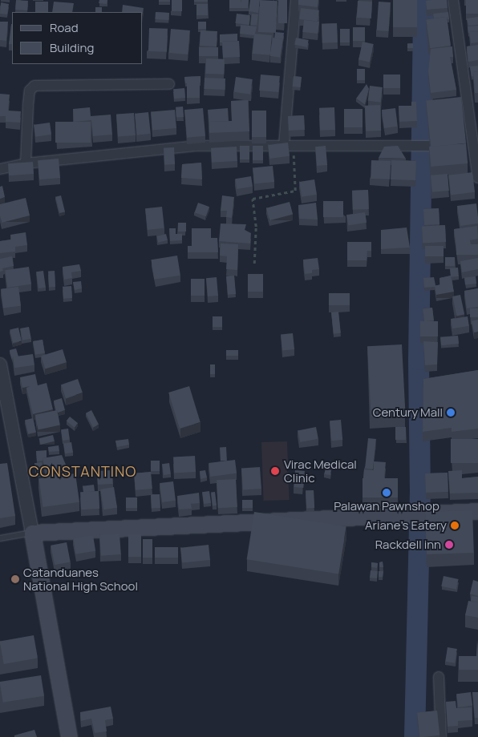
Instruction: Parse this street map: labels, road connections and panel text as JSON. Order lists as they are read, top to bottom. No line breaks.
{"districts":["CONSTANTINO"],"places":["Century Mall","Virac Medical Clinic","Palawan Pawnshop","Ariane's Eatery","Rackdell inn","Catanduanes National High School"],"legend":["Road","Building"]}
